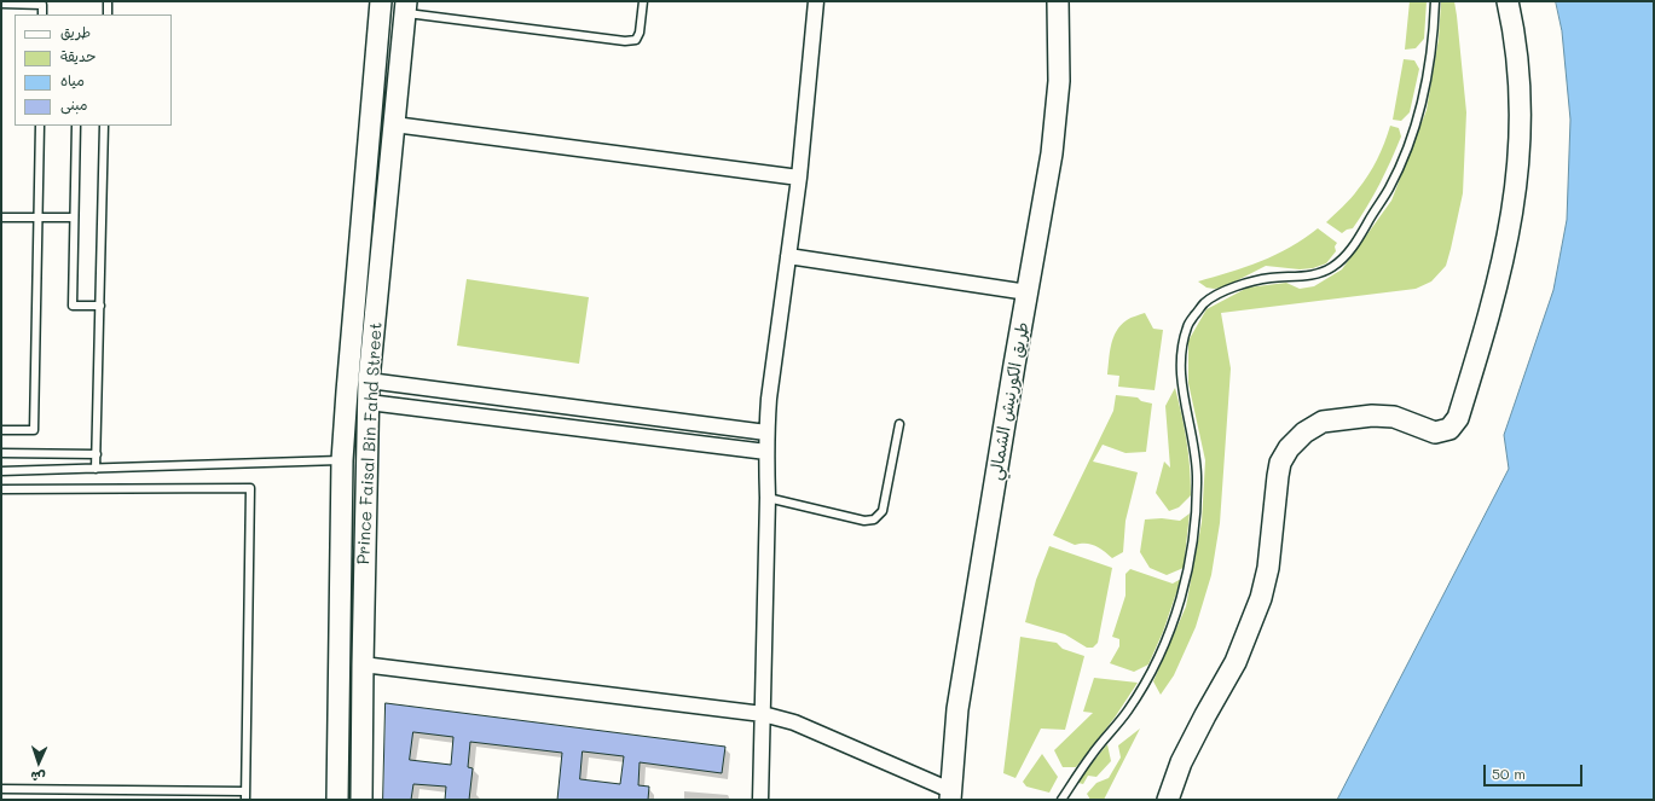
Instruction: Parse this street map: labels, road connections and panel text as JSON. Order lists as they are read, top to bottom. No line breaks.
{"streets":{"main road":["طريق الكورنيش الشمالي","Prince Faisal Bin Fahd Street"]},"legend":["طريق","حديقة","مياه","مبنى"],"scale_bar":"50 m","north":"bottom"}
